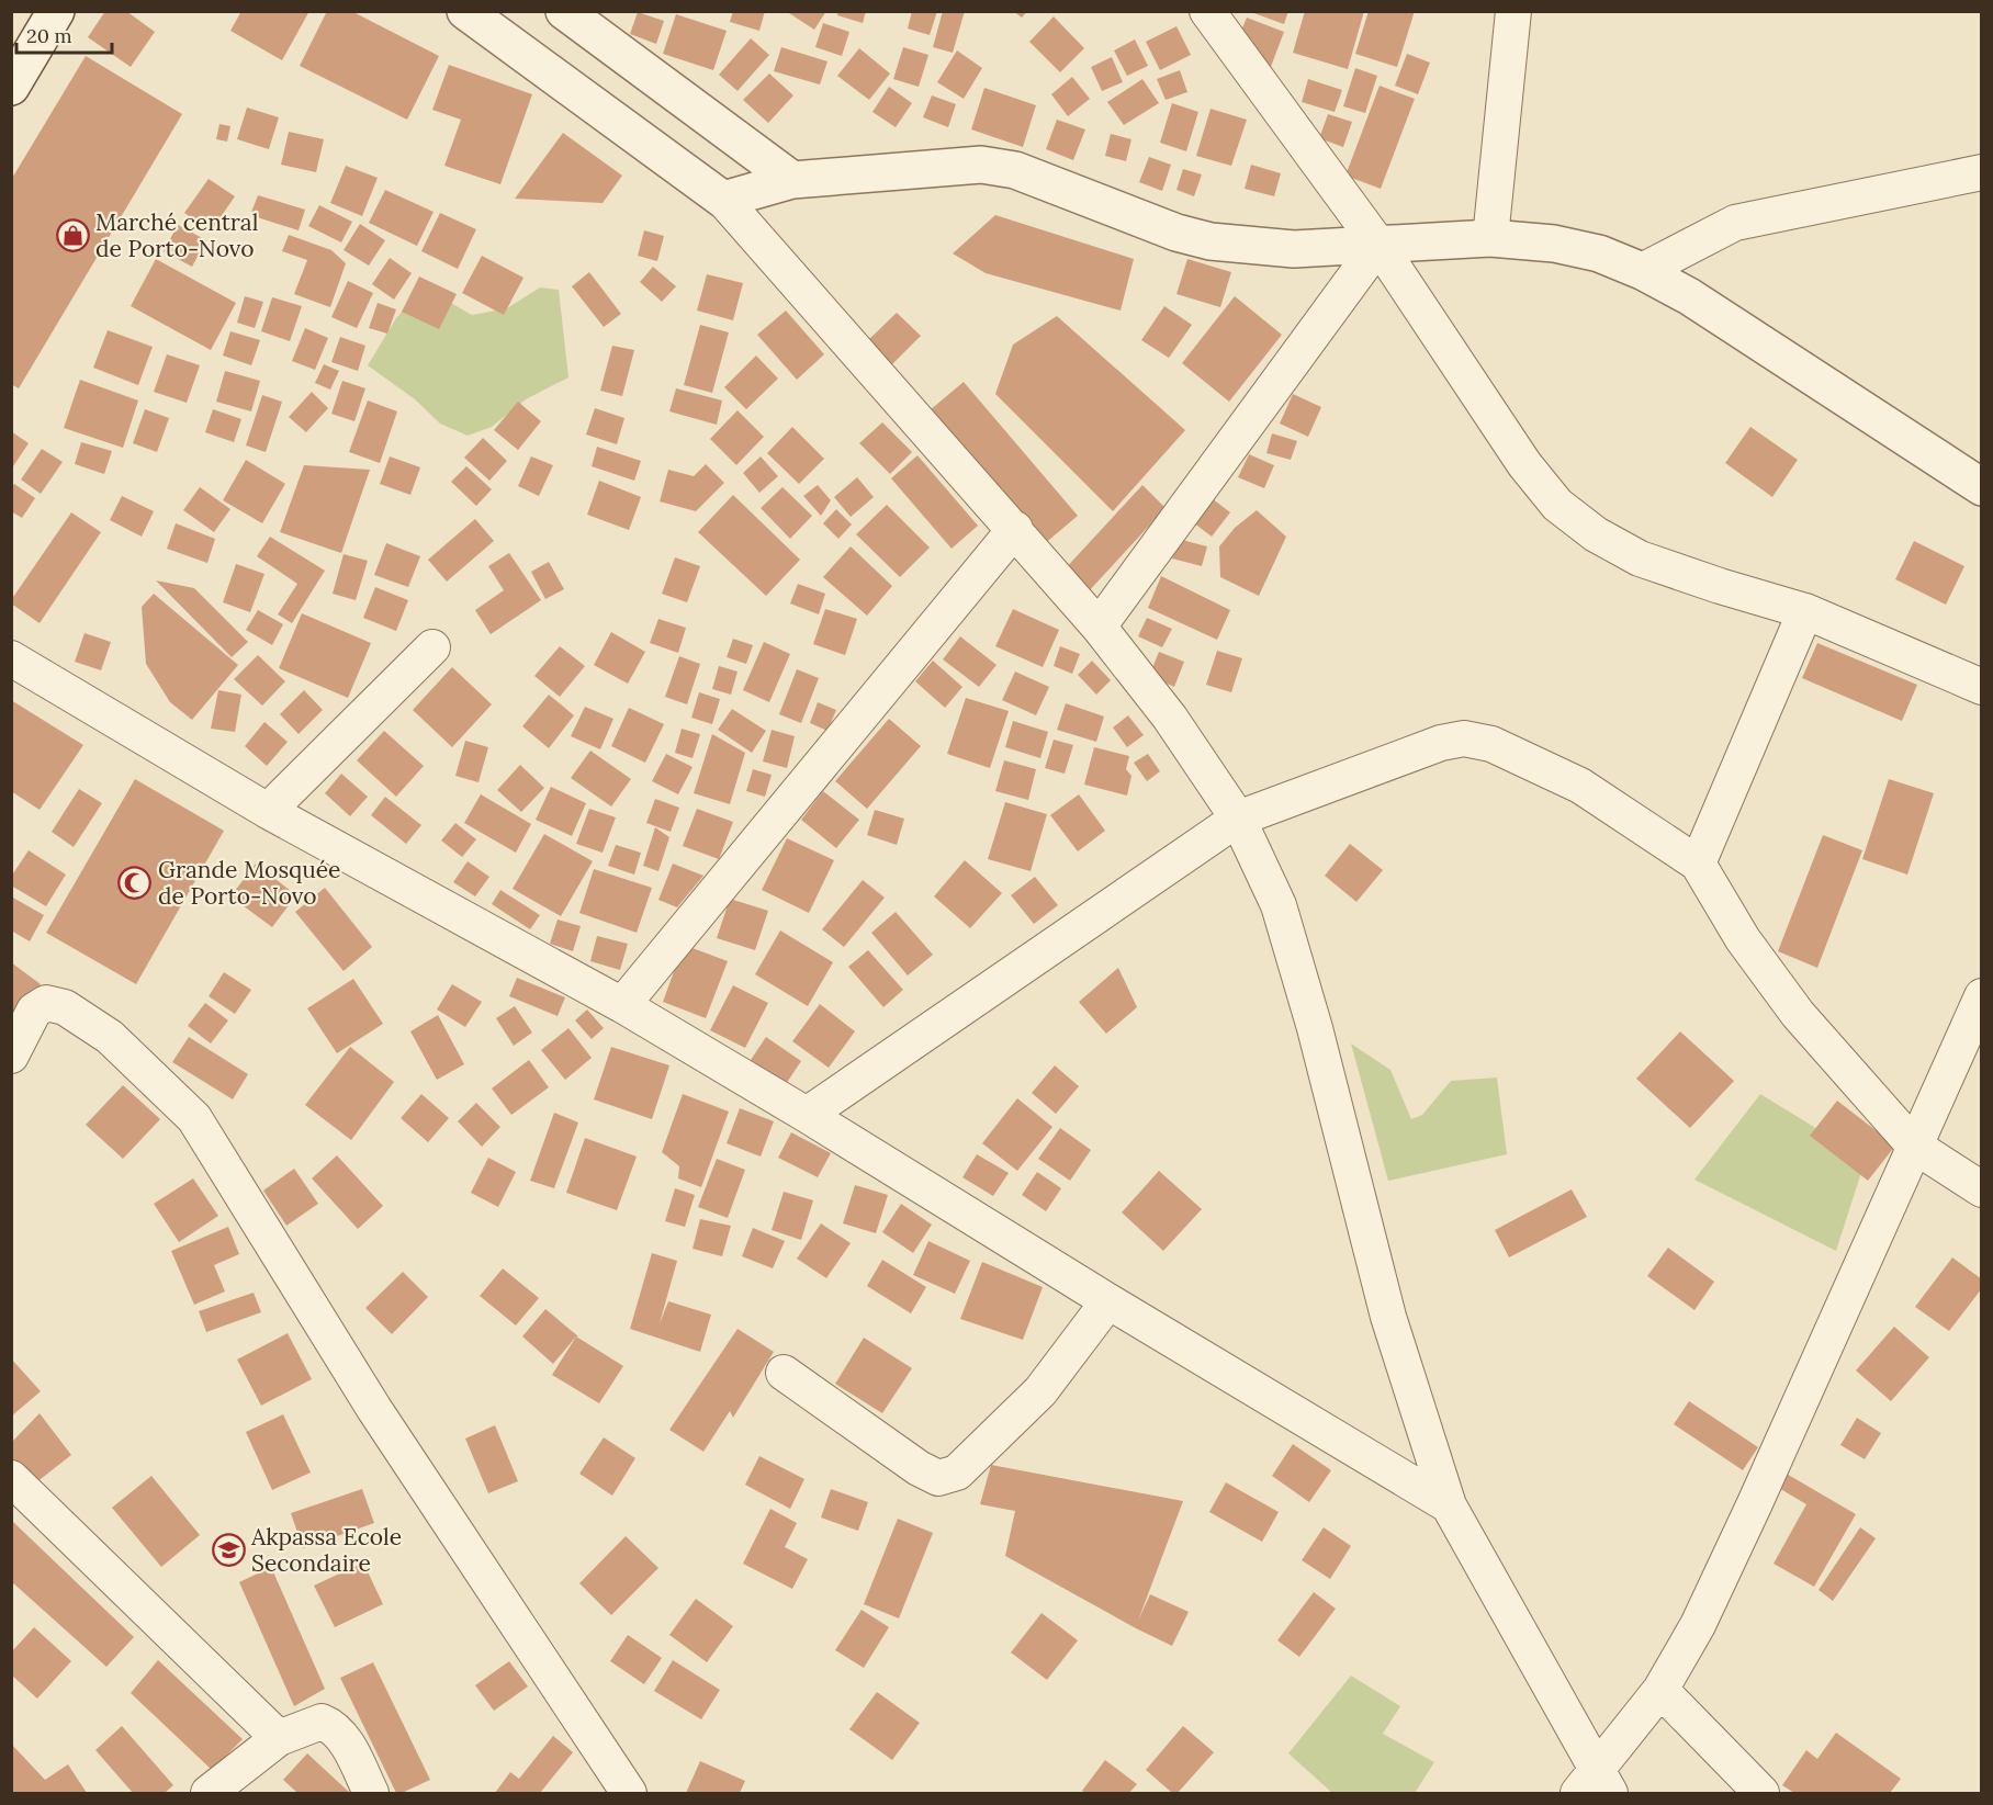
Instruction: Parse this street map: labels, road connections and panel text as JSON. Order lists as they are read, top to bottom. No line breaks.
{"places":{"shop":["Marché central de Porto-Novo"],"mosque":["Grande Mosquée de Porto-Novo"],"school or university":["Akpassa Ecole Secondaire"]},"scale_bar":"20 m"}
